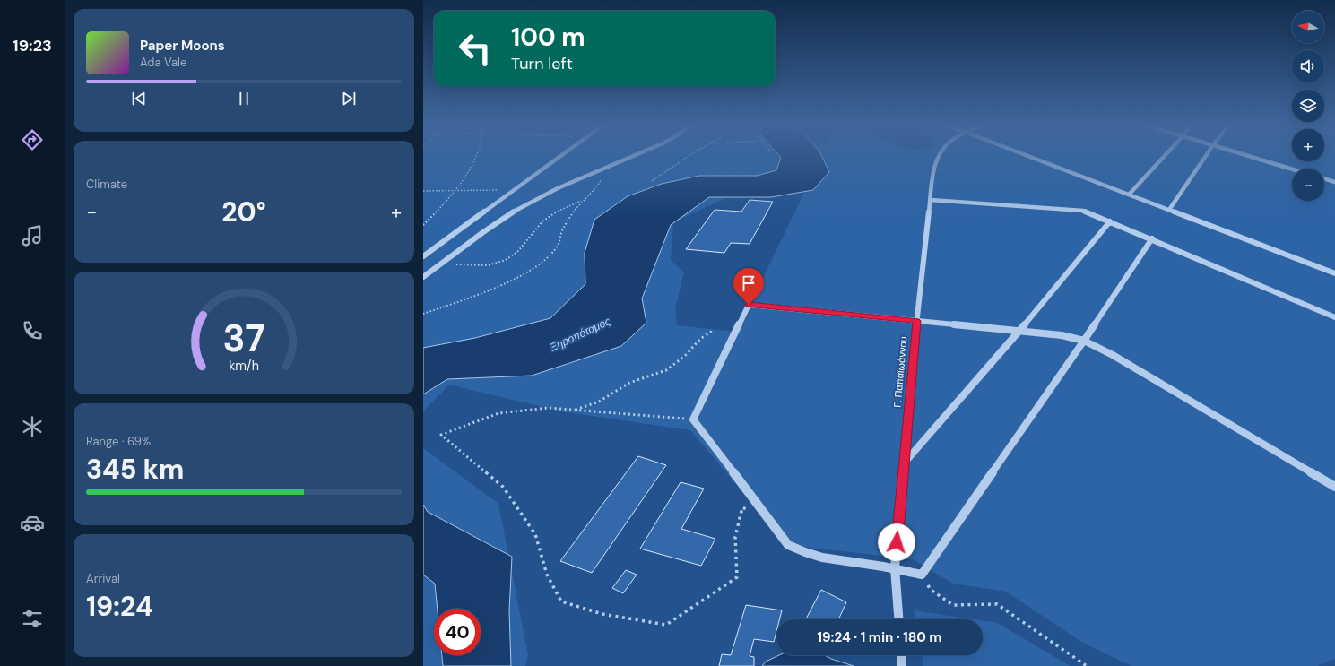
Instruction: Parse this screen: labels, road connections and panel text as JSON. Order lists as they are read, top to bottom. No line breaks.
{"streets":{"street":["Γ. Παπαϊωάννου"]},"water":["Ξηροπόταμος"],"north":"left","page":{"tabs":"19:23","map_buttons":["+","−"],"turn":["100 m","Turn left"],"song":["Paper Moons","Ada Vale"],"tile":["Climate",["Range · 69%","345 km"],["Arrival","19:24"]],"heat":["−","20°","+"],"limit":"40","trip":"19:24 · 1 min · 180 m","gauge":["37","km/h"]}}
